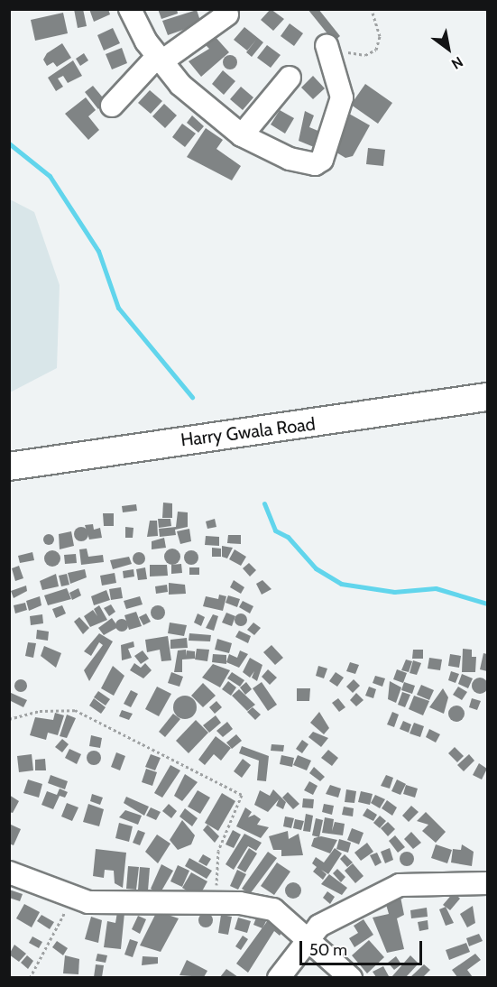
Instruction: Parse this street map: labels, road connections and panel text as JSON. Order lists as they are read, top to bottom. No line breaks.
{"streets":{"main road":["Harry Gwala Road"]},"scale_bar":"50 m","north":"bottom right"}
